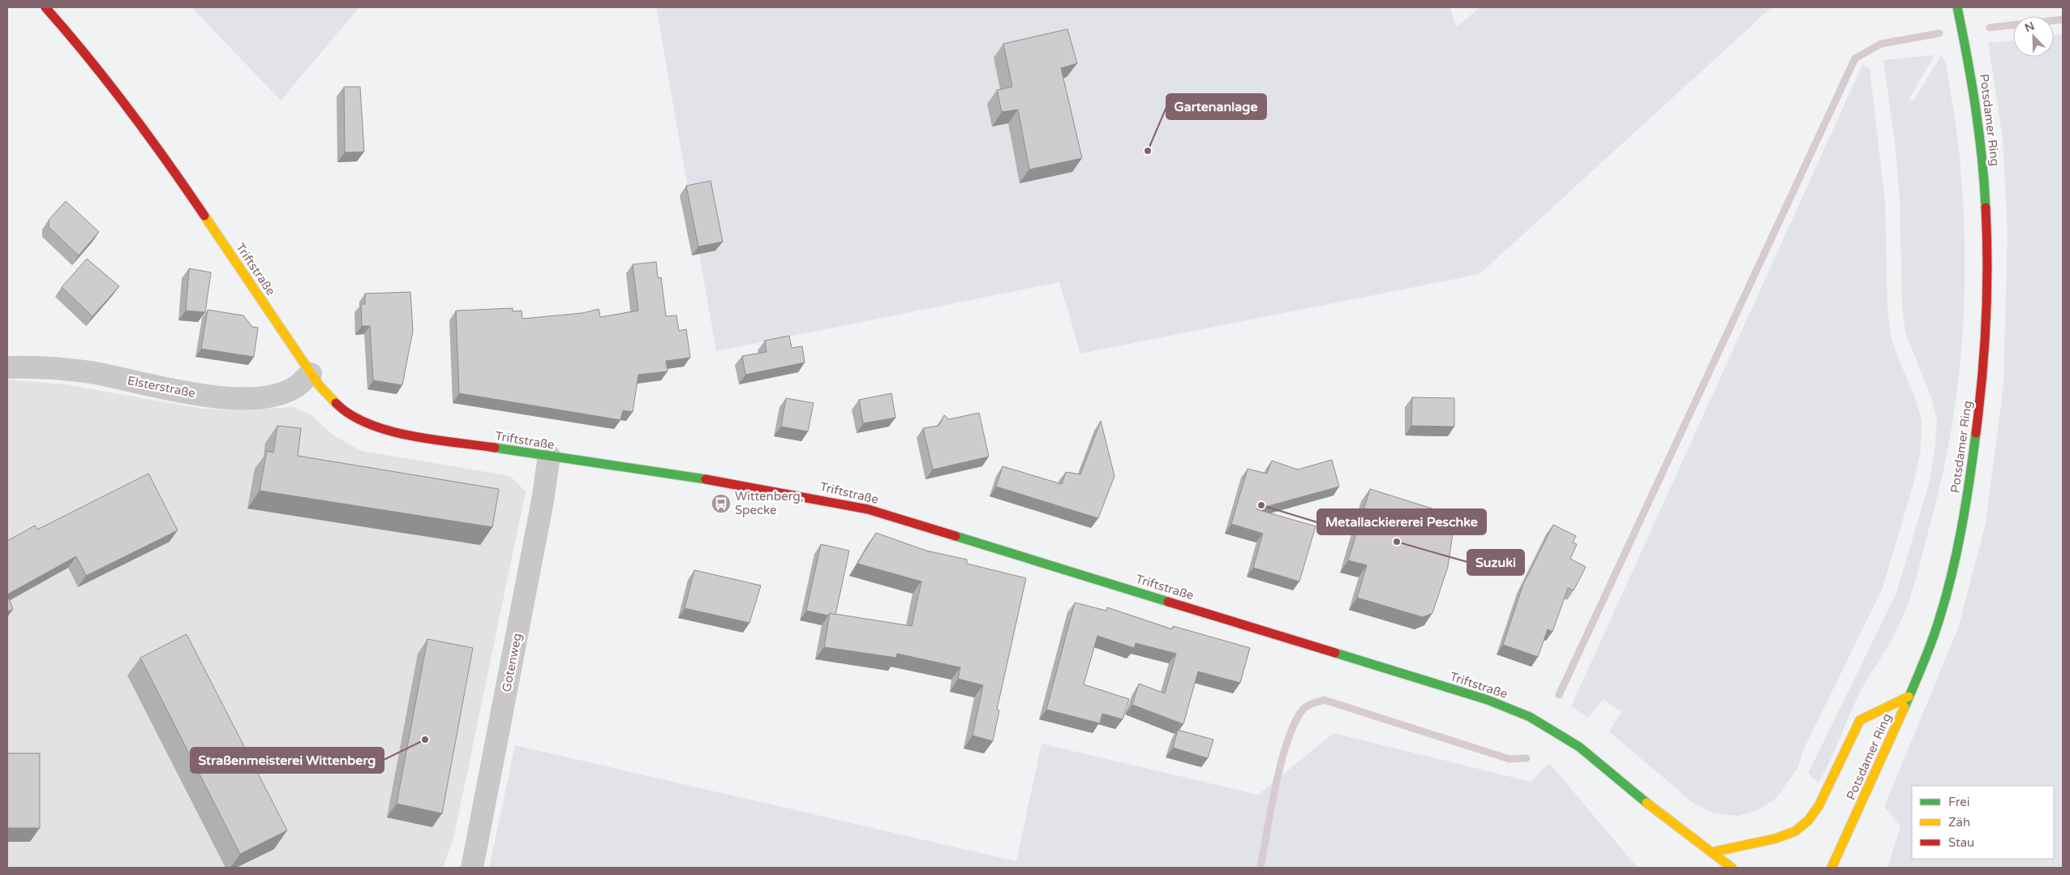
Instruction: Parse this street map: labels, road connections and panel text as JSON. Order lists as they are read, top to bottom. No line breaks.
{"streets":{"main road":["Potsdamer Ring","Triftstraße"],"street":["Elsterstraße","Gotenweg"]},"crossings":[["Triftstraße","Elsterstraße"],["Triftstraße","Gotenweg"]],"places":{"other":["Gartenanlage","Metallackiererei Peschke","Suzuki","Straßenmeisterei Wittenberg"],"bus stop":["Wittenberg, Specke"]},"legend":["Frei","Zäh","Stau"],"north":"top left"}
